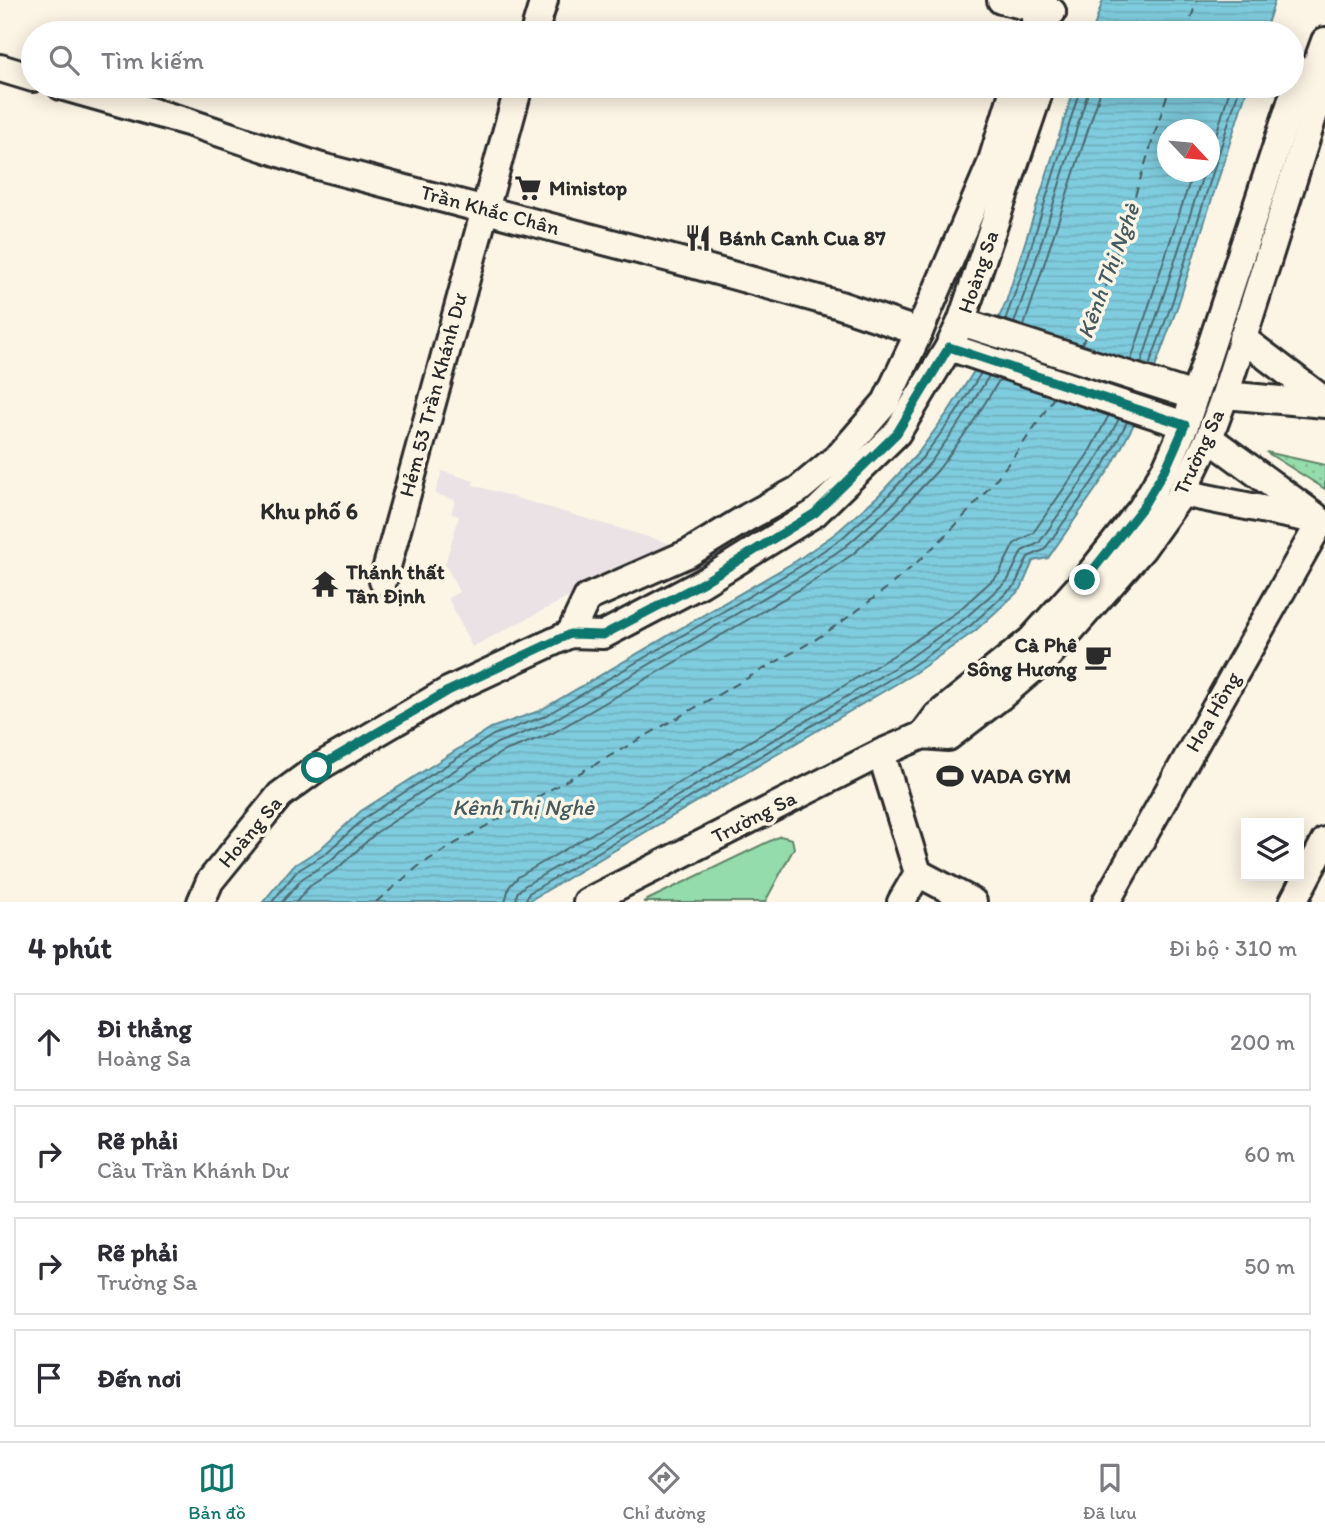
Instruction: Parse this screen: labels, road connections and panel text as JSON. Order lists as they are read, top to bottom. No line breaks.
{"streets":{"street":["Trần Khắc Chân","Hoàng Sa","Hẻm 53 Trần Khánh Dư","Trường Sa","Hoa Hồng"]},"crossings":[["Trần Khắc Chân","Hoàng Sa"],["Trần Khắc Chân","Hẻm 53 Trần Khánh Dư"]],"districts":["Khu phố 6"],"water":["Kênh Thị Nghè"],"places":{"supermarket":["Ministop"],"restaurant":["Bánh Canh Cua 87"],"temple":["Thánh thất Tân Định"],"cafe":["Cà Phê Sông Hương"],"sports":["VADA GYM"]},"north":"bottom right","page":{"search":"Tìm kiếm","heading":["4 phút","Đi bộ · 310 m"],"list":[["Đi thẳng","Hoàng Sa","200 m"],["Rẽ phải","Cầu Trần Khánh Dư","60 m"],["Rẽ phải","Trường Sa","50 m"],"Đến nơi"],"nav":["Bản đồ","Chỉ đường","Đã lưu"]}}
